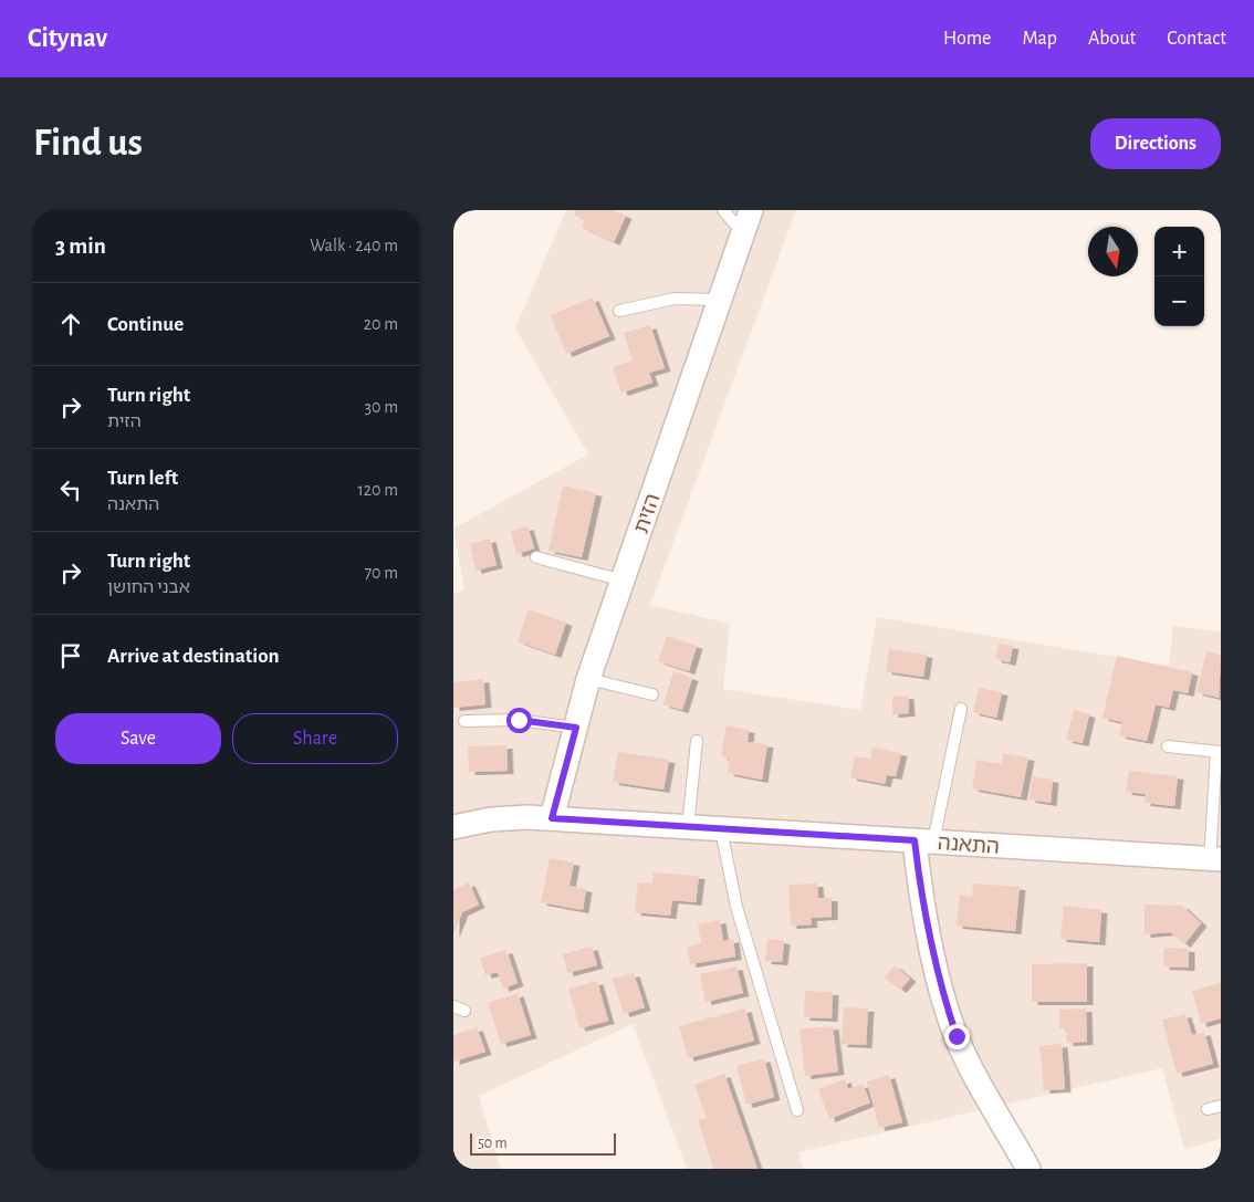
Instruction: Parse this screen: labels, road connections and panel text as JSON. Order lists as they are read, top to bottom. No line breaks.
{"streets":{"street":["הזית","התאנה"]},"crossings":[["הזית","התאנה"]],"scale_bar":"50 m","north":"bottom","page":{"header":"Citynav","nav":["Home","Map","About","Contact"],"buttons":["Directions",["Save","Share"]],"title":"Find us","heading":["3 min","Walk · 240 m"],"map_buttons":["+","−"],"list":[["Continue","20 m"],["Turn right","הזית","30 m"],["Turn left","התאנה","120 m"],["Turn right","אבני החושן","70 m"],"Arrive at destination"],"scale":"50 m"}}
